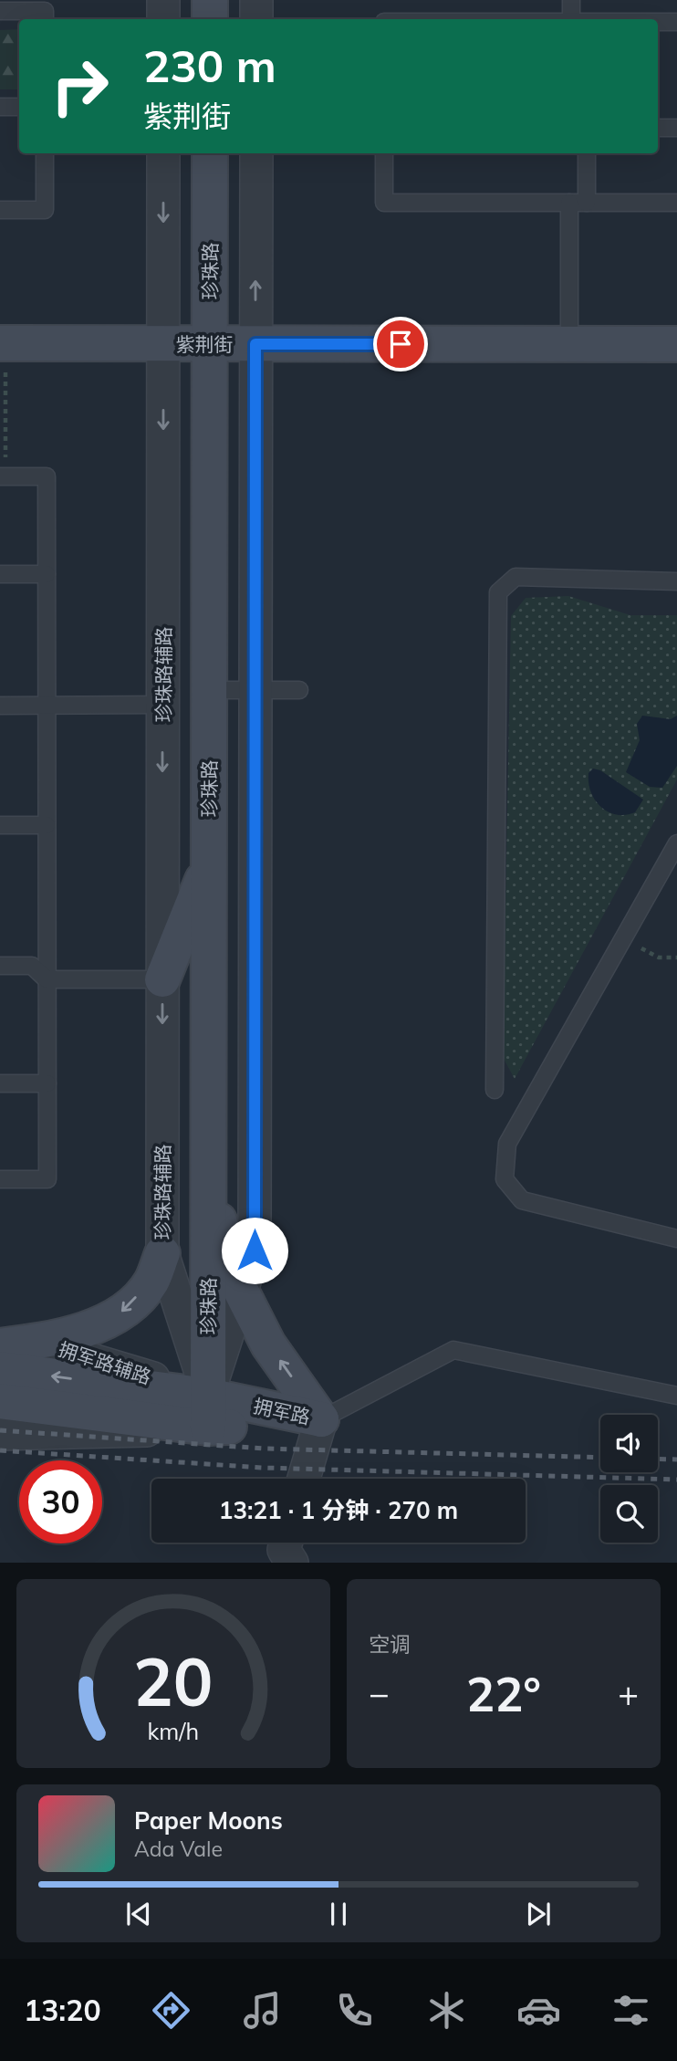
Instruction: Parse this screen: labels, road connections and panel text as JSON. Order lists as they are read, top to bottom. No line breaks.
{"streets":{"street":["珍珠路","紫荆街","珍珠路辅路","拥军路辅路","拥军路"]},"crossings":[["珍珠路","紫荆街"],["珍珠路","珍珠路辅路"],["珍珠路","拥军路辅路"],["珍珠路","拥军路"],["紫荆街","珍珠路辅路"],["珍珠路辅路","拥军路辅路"],["珍珠路辅路","拥军路"],["拥军路辅路","拥军路"]],"page":{"turn":["230 m","紫荆街"],"limit":"30","trip":"13:21 · 1 分钟 · 270 m","tile":"空调","heat":["−","22°","+"],"song":["Paper Moons","Ada Vale"],"tabs":"13:20","gauge":["20","km/h"]}}
